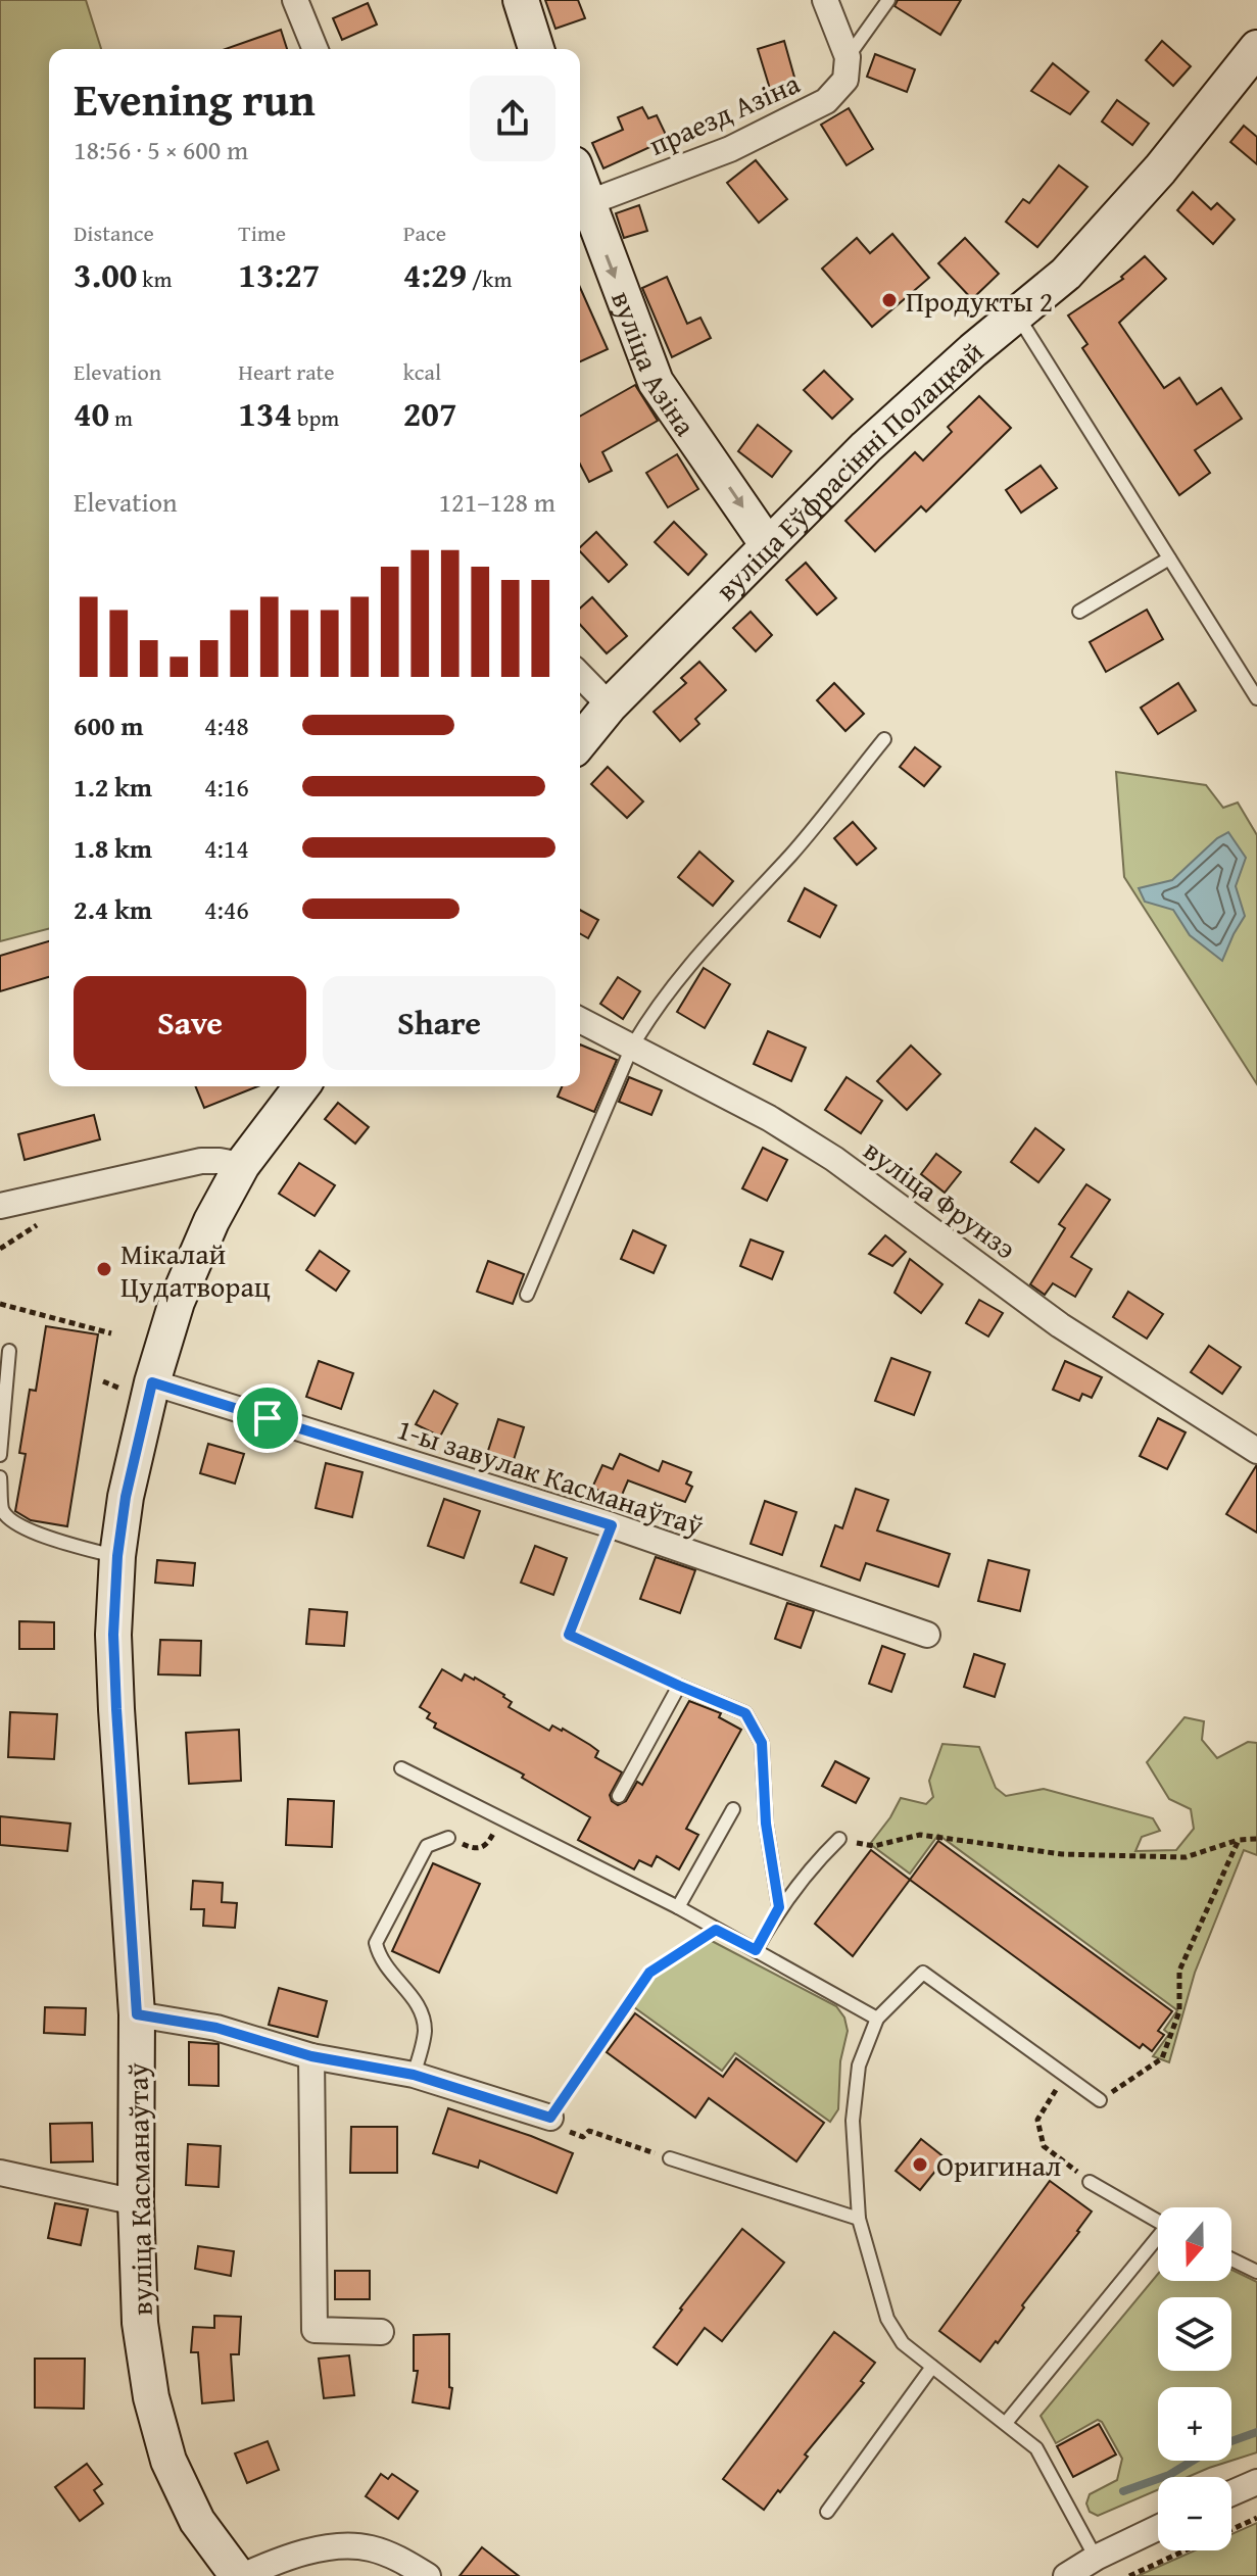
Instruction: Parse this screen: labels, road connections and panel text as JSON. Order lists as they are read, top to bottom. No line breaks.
{"streets":{"main road":["вуліца Азіна","вуліца Еўфрасінні Полацкай","вуліца Касманаўтаў"],"street":["праезд Азіна","вуліца Фрунзэ","1-ы завулак Касманаўтаў"]},"crossings":[["праезд Азіна","вуліца Азіна"],["вуліца Азіна","вуліца Еўфрасінні Полацкай"],["1-ы завулак Касманаўтаў","вуліца Касманаўтаў"]],"one_way":["вуліца Азіна"],"places":["Продукты 2","Мікалай Цудатворац","Оригинал"],"north":"bottom","page":{"heading":["Evening run","18:56 · 5 × 600 m"],"stats":[["Distance","3.00 km"],["Time","13:27"],["Pace","4:29 /km"],["Elevation","40 m"],["Heart rate","134 bpm"],["kcal","207"]],"chart":["Elevation","121–128 m"],"list":[{"name":"600 m","note":"4:48"},{"name":"1.2 km","note":"4:16"},{"name":"1.8 km","note":"4:14"},{"name":"2.4 km","note":"4:46"}],"buttons":["Save","Share"],"map_buttons":["+","−"]}}
